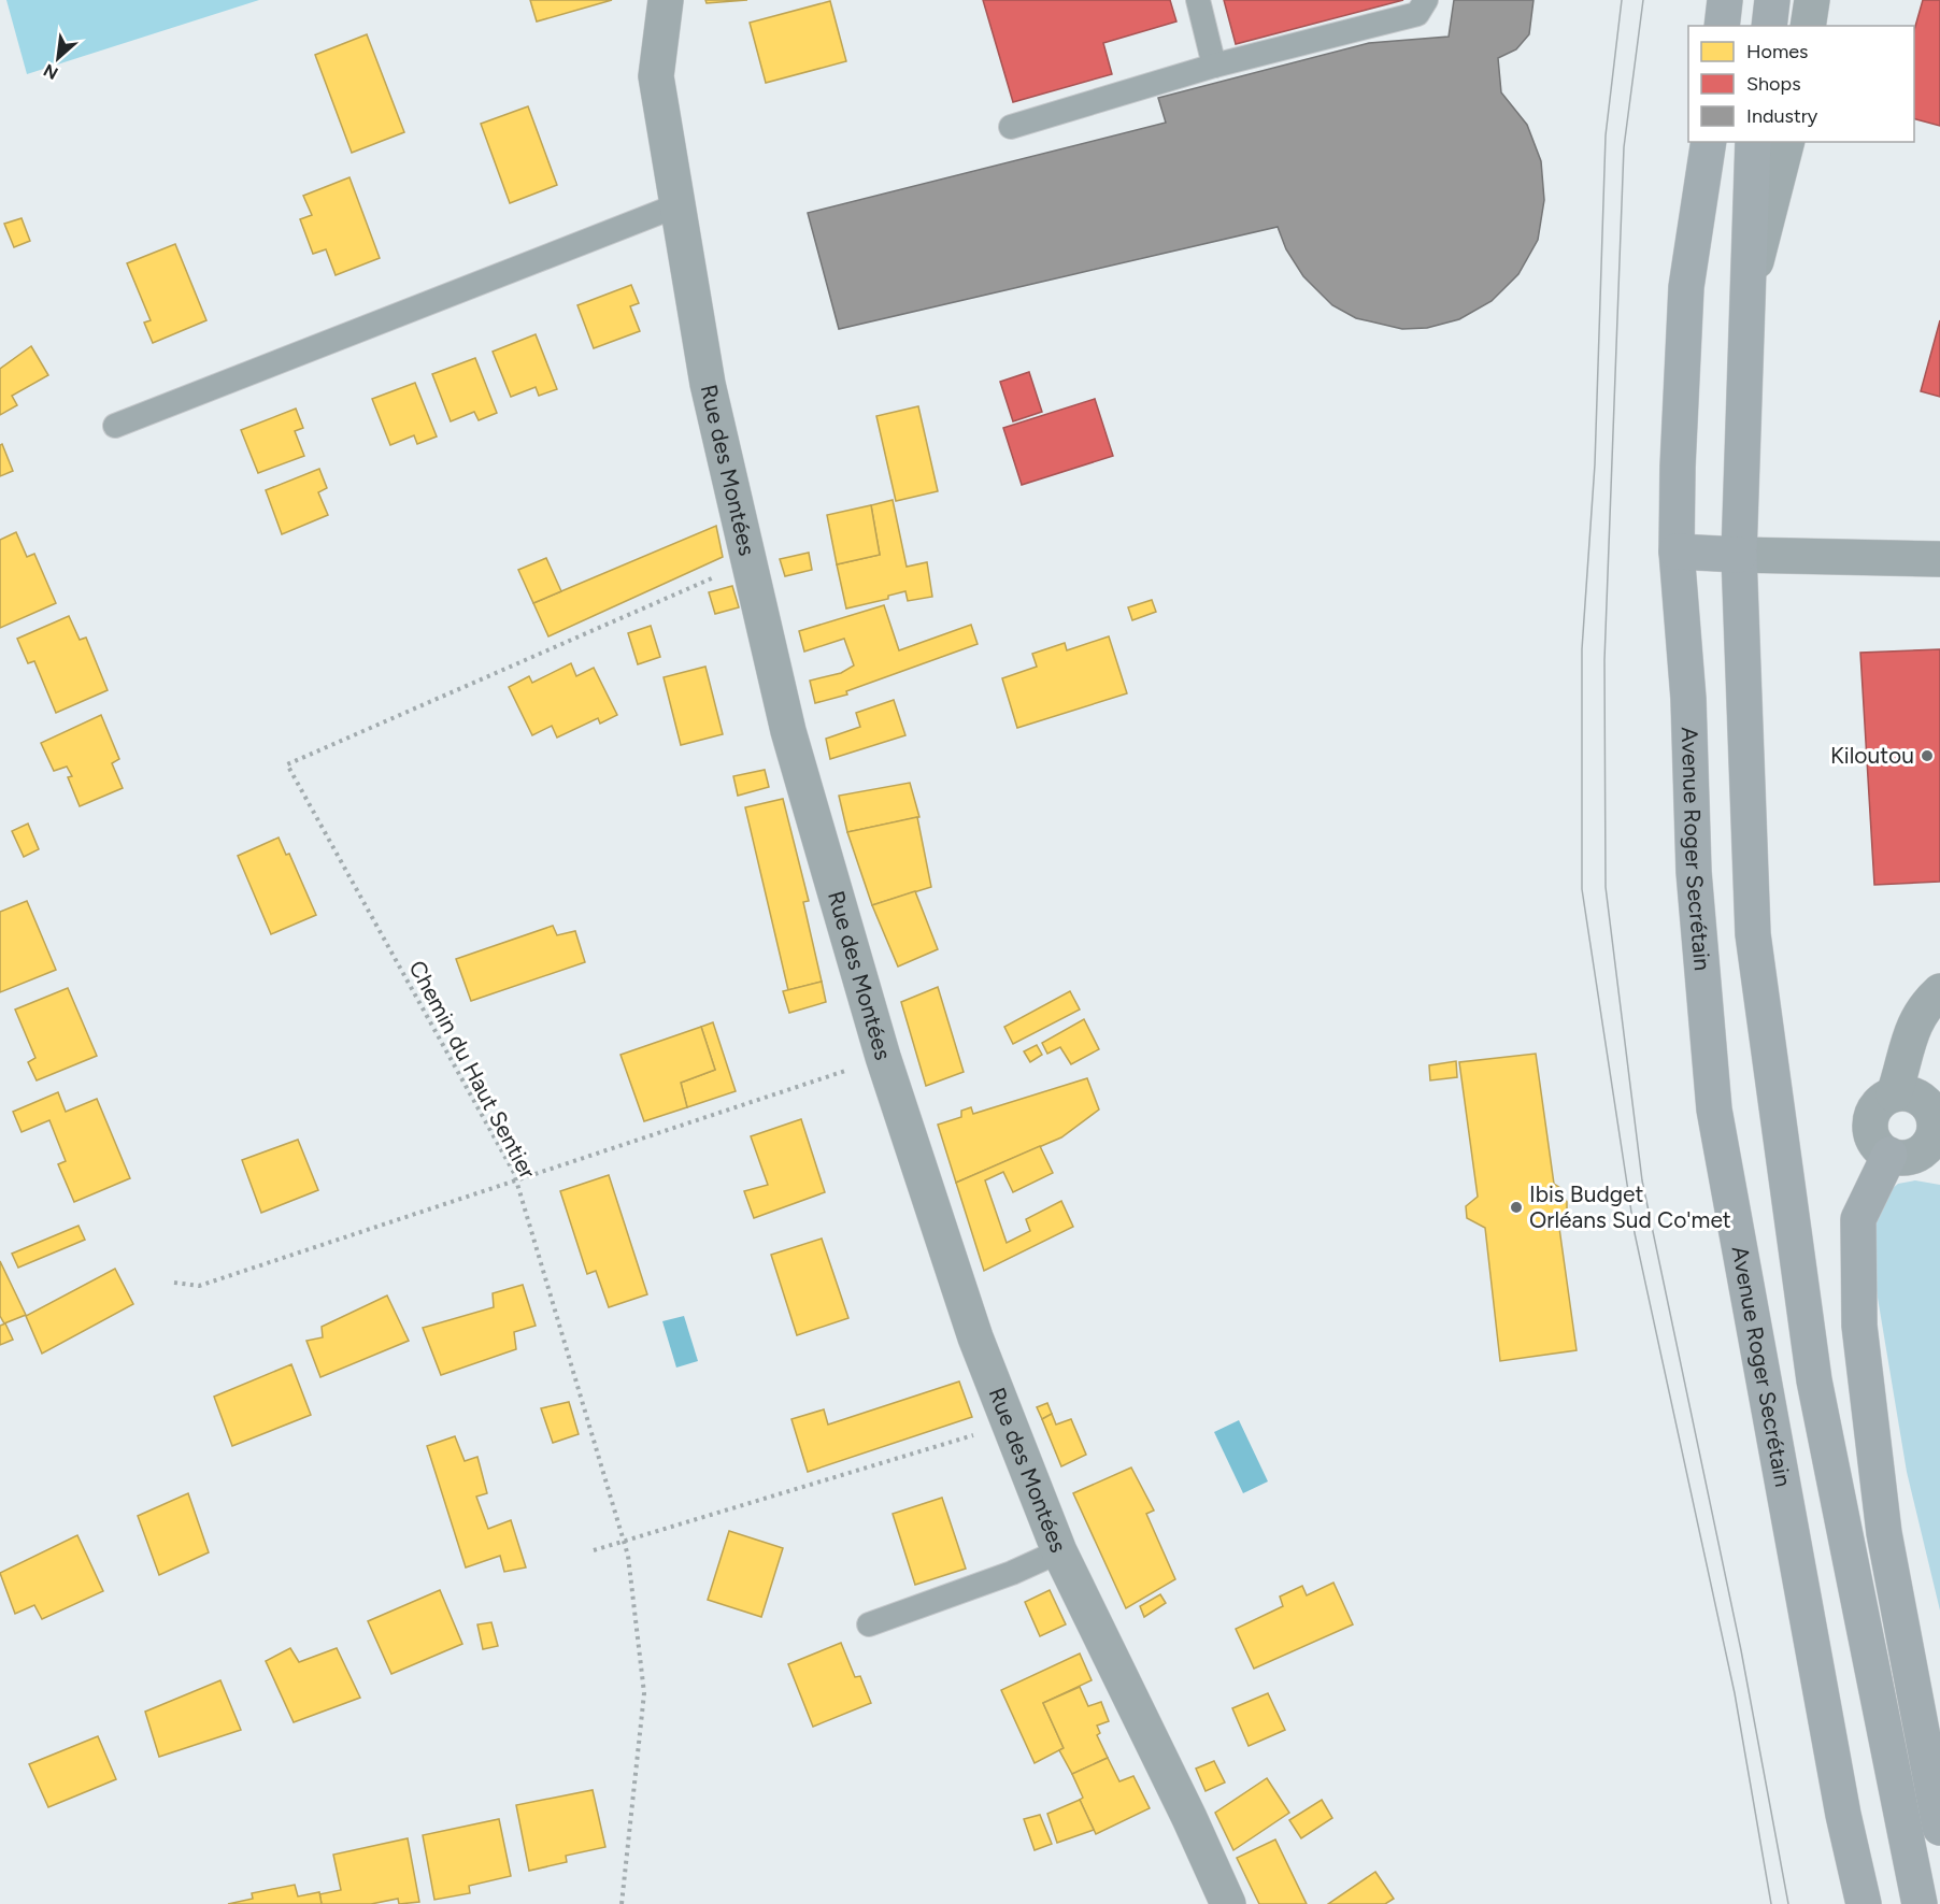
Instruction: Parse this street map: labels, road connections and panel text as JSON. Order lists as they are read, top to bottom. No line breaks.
{"streets":{"main road":["Avenue Roger Secrétain"],"street":["Rue des Montées"],"path":["Chemin du Haut Sentier"]},"crossings":[["Rue des Montées","Chemin du Haut Sentier"]],"places":["Kiloutou","Ibis Budget Orléans Sud Co'met"],"legend":["Homes","Shops","Industry"],"north":"bottom left"}
